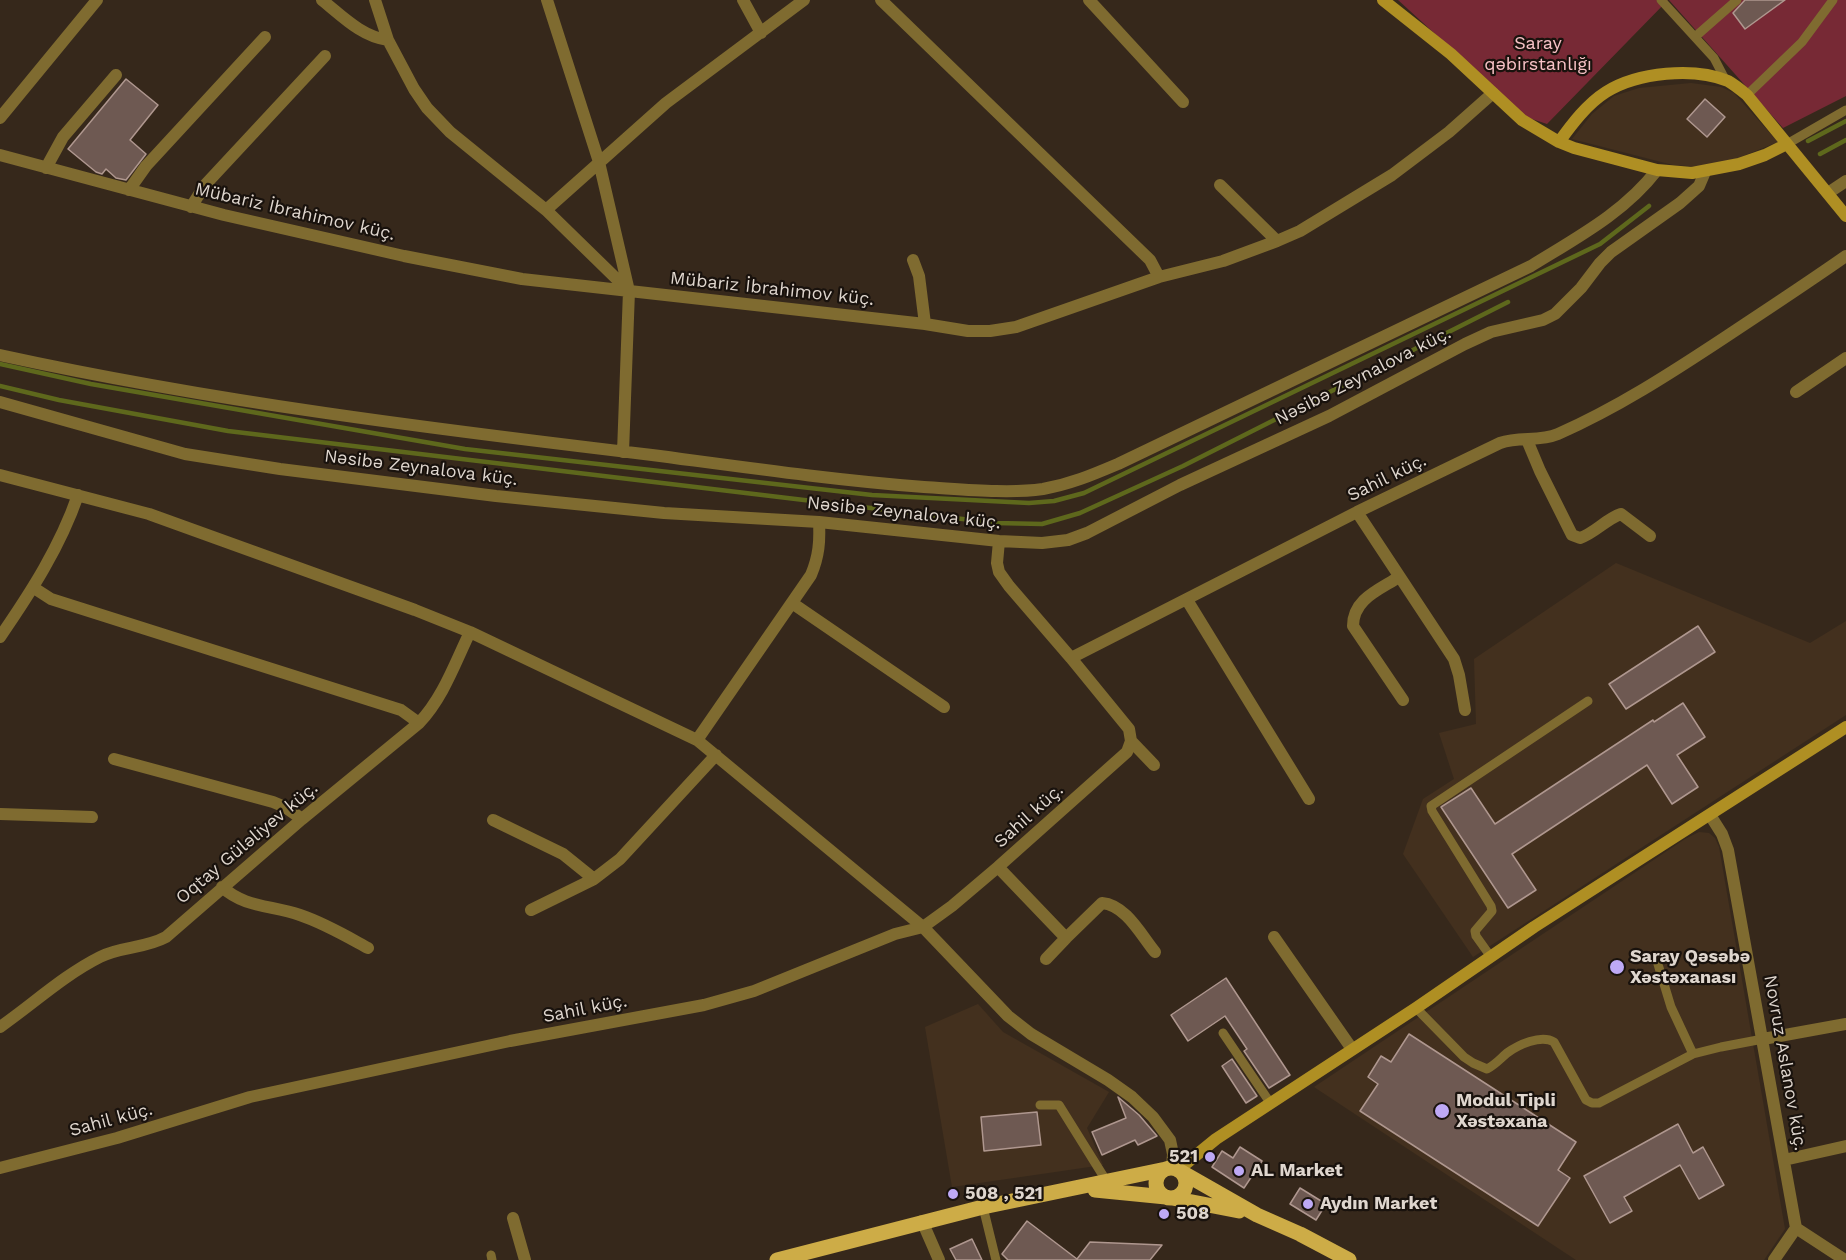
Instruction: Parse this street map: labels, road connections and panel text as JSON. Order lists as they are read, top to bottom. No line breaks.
{"streets":{"street":["Mübariz İbrahimov küç.","Nəsibə Zeynalova küç.","Sahil küç.","Oqtay Güləliyev küç.","Novruz Aslanov küç."]},"parks":["Saray qəbirstanlığı"],"places":["Saray Qəsəbə Xəstəxanası","Modul Tipli Xəstəxana","521","AL Market","508 , 521","Aydın Market","508"]}
